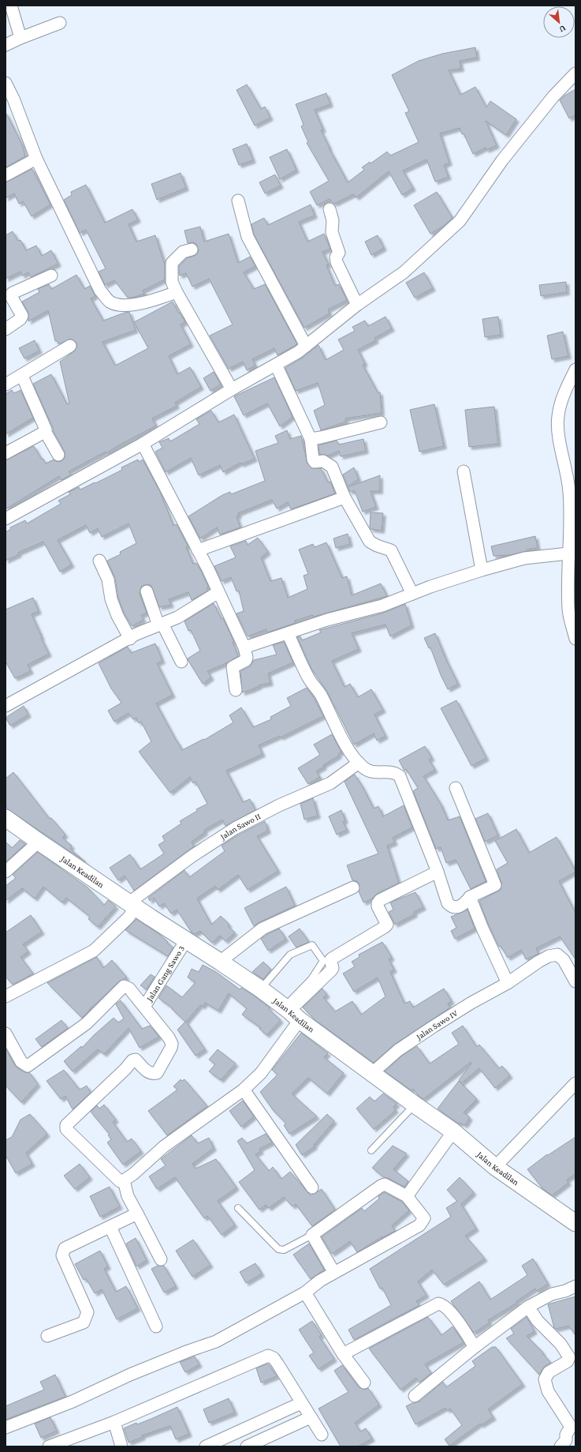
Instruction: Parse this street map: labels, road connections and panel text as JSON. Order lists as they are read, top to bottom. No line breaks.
{"streets":{"main road":["Jalan Keadilan"],"street":["Jalan Sawo II","Jalan Gang Sawo 3","Jalan Sawo IV"]},"crossings":[["Jalan Sawo II","Jalan Keadilan"],["Jalan Keadilan","Jalan Gang Sawo 3"],["Jalan Keadilan","Jalan Sawo IV"]],"north":"bottom right"}
